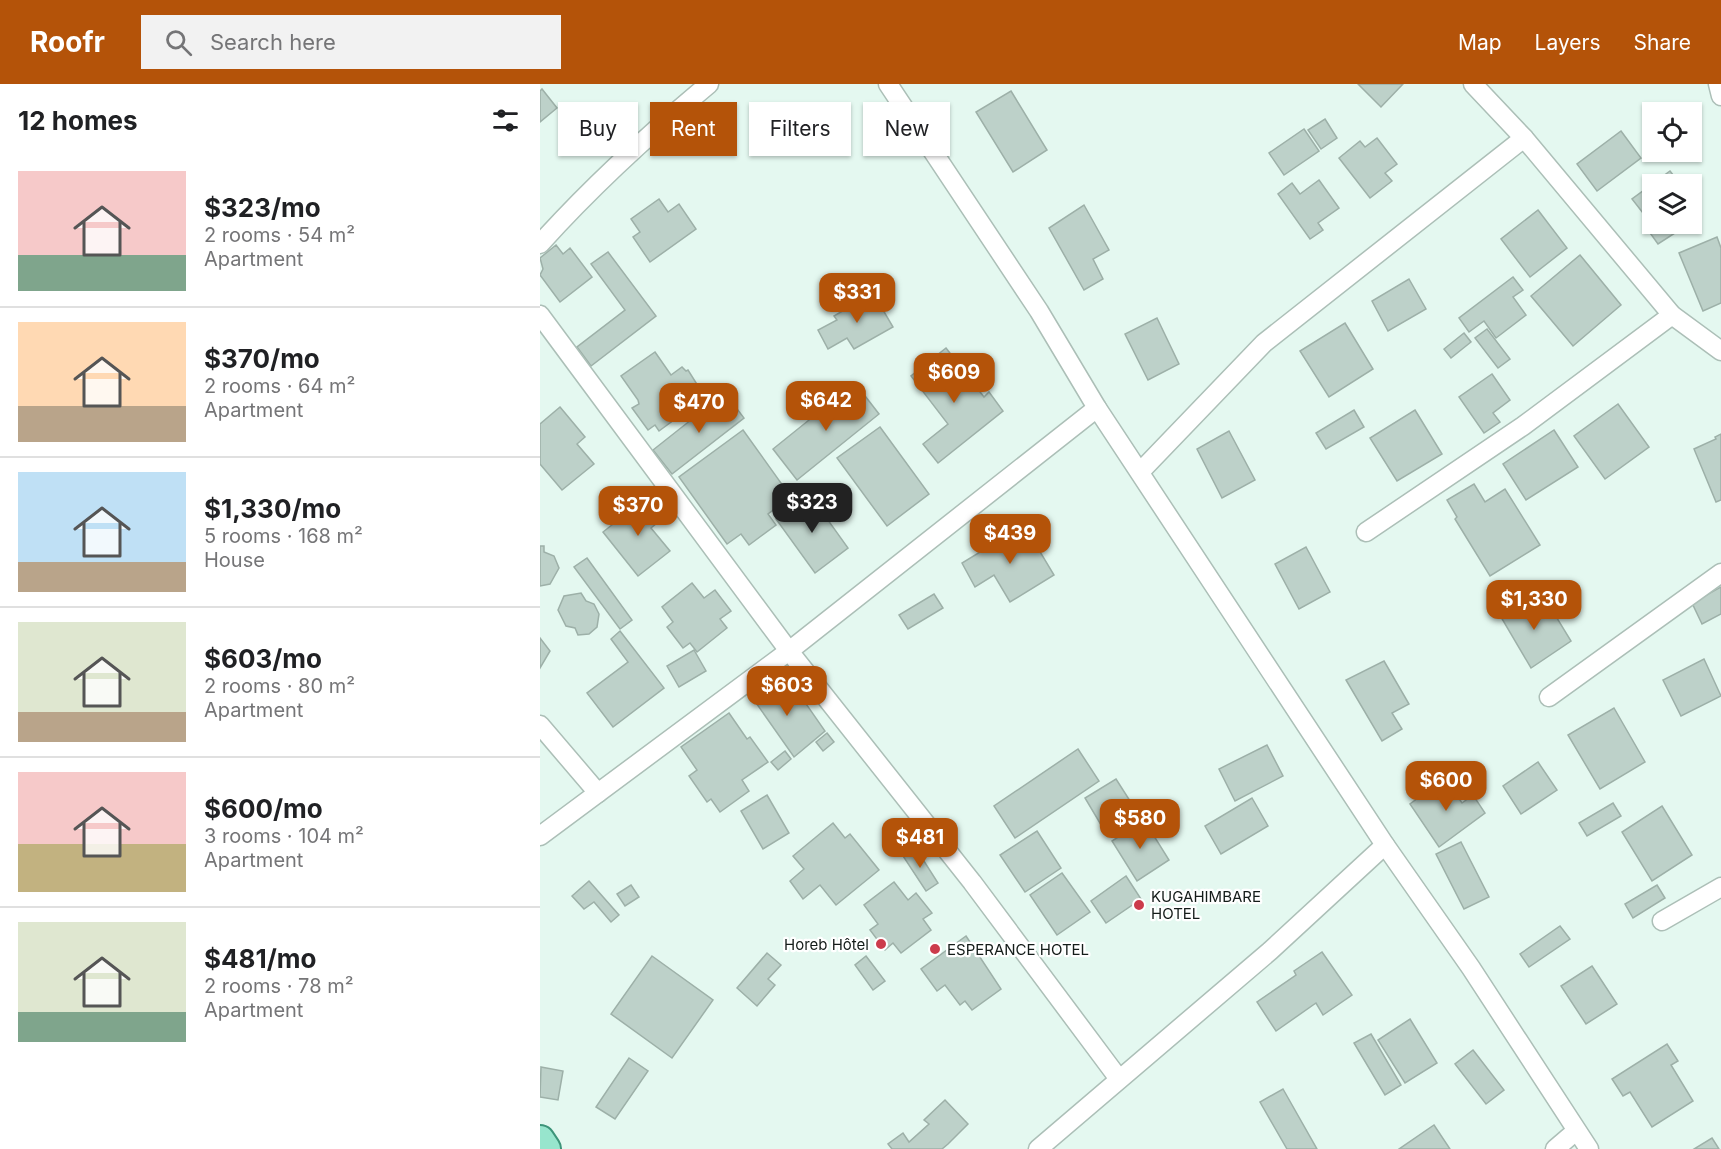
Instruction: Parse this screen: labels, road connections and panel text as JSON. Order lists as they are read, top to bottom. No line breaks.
{"places":["KUGAHIMBARE HOTEL","Horeb Hôtel","ESPERANCE HOTEL"],"page":{"header":"Roofr","search":"Search here","nav":["Map","Layers","Share"],"heading":"12 homes","chip":["Buy","Rent","Filters","New"],"list":[{"name":"$323/mo","note":"2 rooms · 54 m² · Apartment"},{"name":"$370/mo","note":"2 rooms · 64 m² · Apartment"},{"name":"$1,330/mo","note":"5 rooms · 168 m² · House"},{"name":"$603/mo","note":"2 rooms · 80 m² · Apartment"},{"name":"$600/mo","note":"3 rooms · 104 m² · Apartment"},{"name":"$481/mo","note":"2 rooms · 78 m² · Apartment"}],"price":["$331","$609","$642","$470","$323","$370","$439","$1,330","$603","$600","$580","$481"]}}
